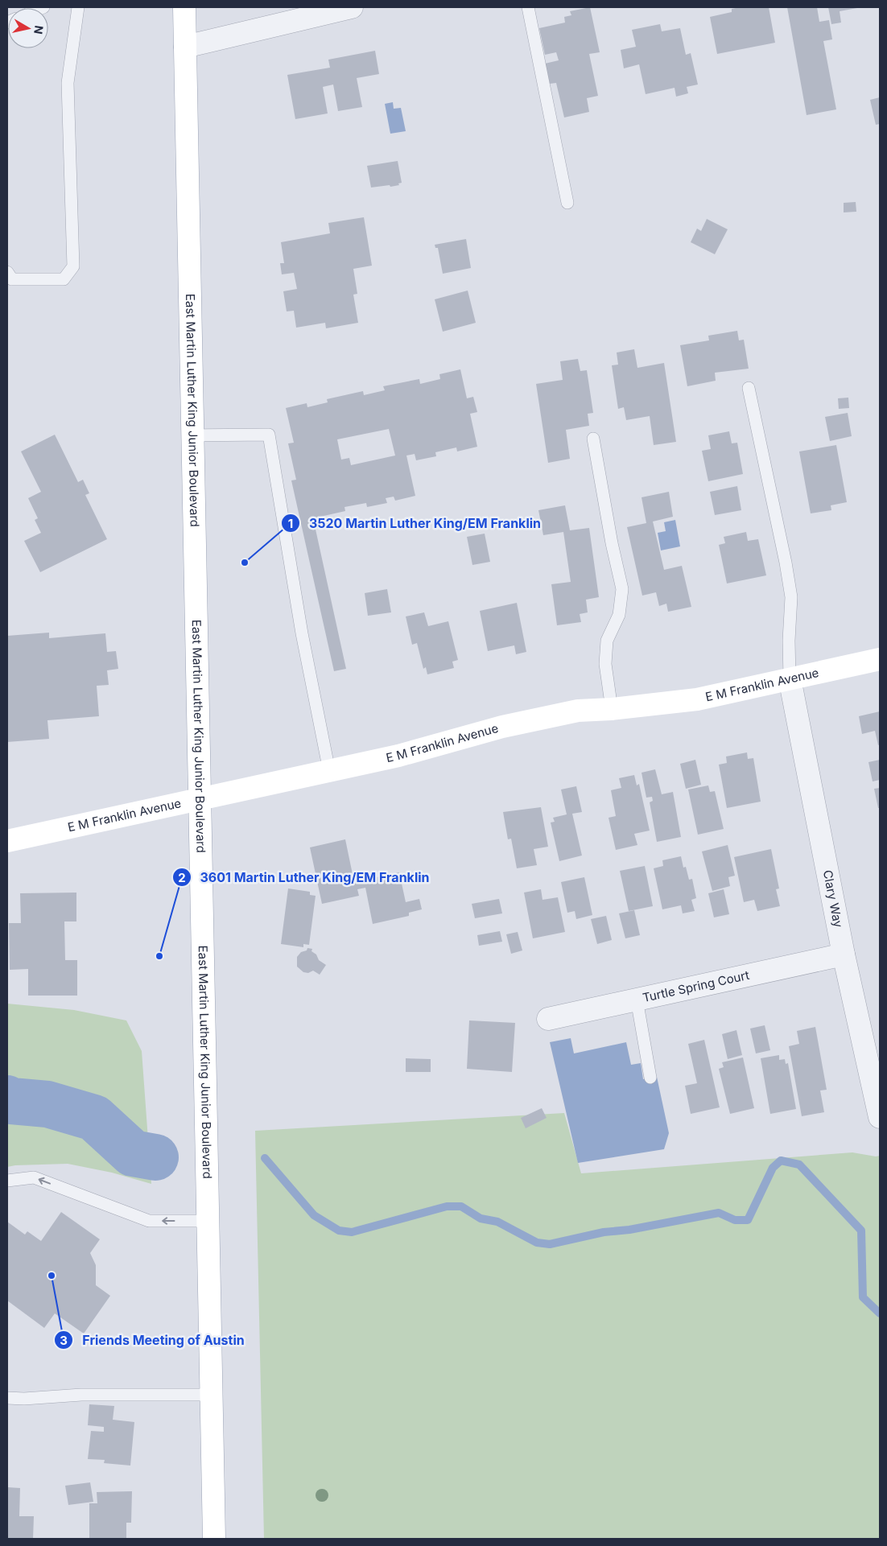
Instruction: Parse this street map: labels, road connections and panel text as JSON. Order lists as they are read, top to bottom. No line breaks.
{"streets":{"main road":["East Martin Luther King Junior Boulevard","E M Franklin Avenue"],"street":["Clary Way","Turtle Spring Court"]},"crossings":[["East Martin Luther King Junior Boulevard","E M Franklin Avenue"],["E M Franklin Avenue","Clary Way"],["Clary Way","Turtle Spring Court"]],"places":["3520 Martin Luther King/EM Franklin","3601 Martin Luther King/EM Franklin","Friends Meeting of Austin"],"north":"right"}
